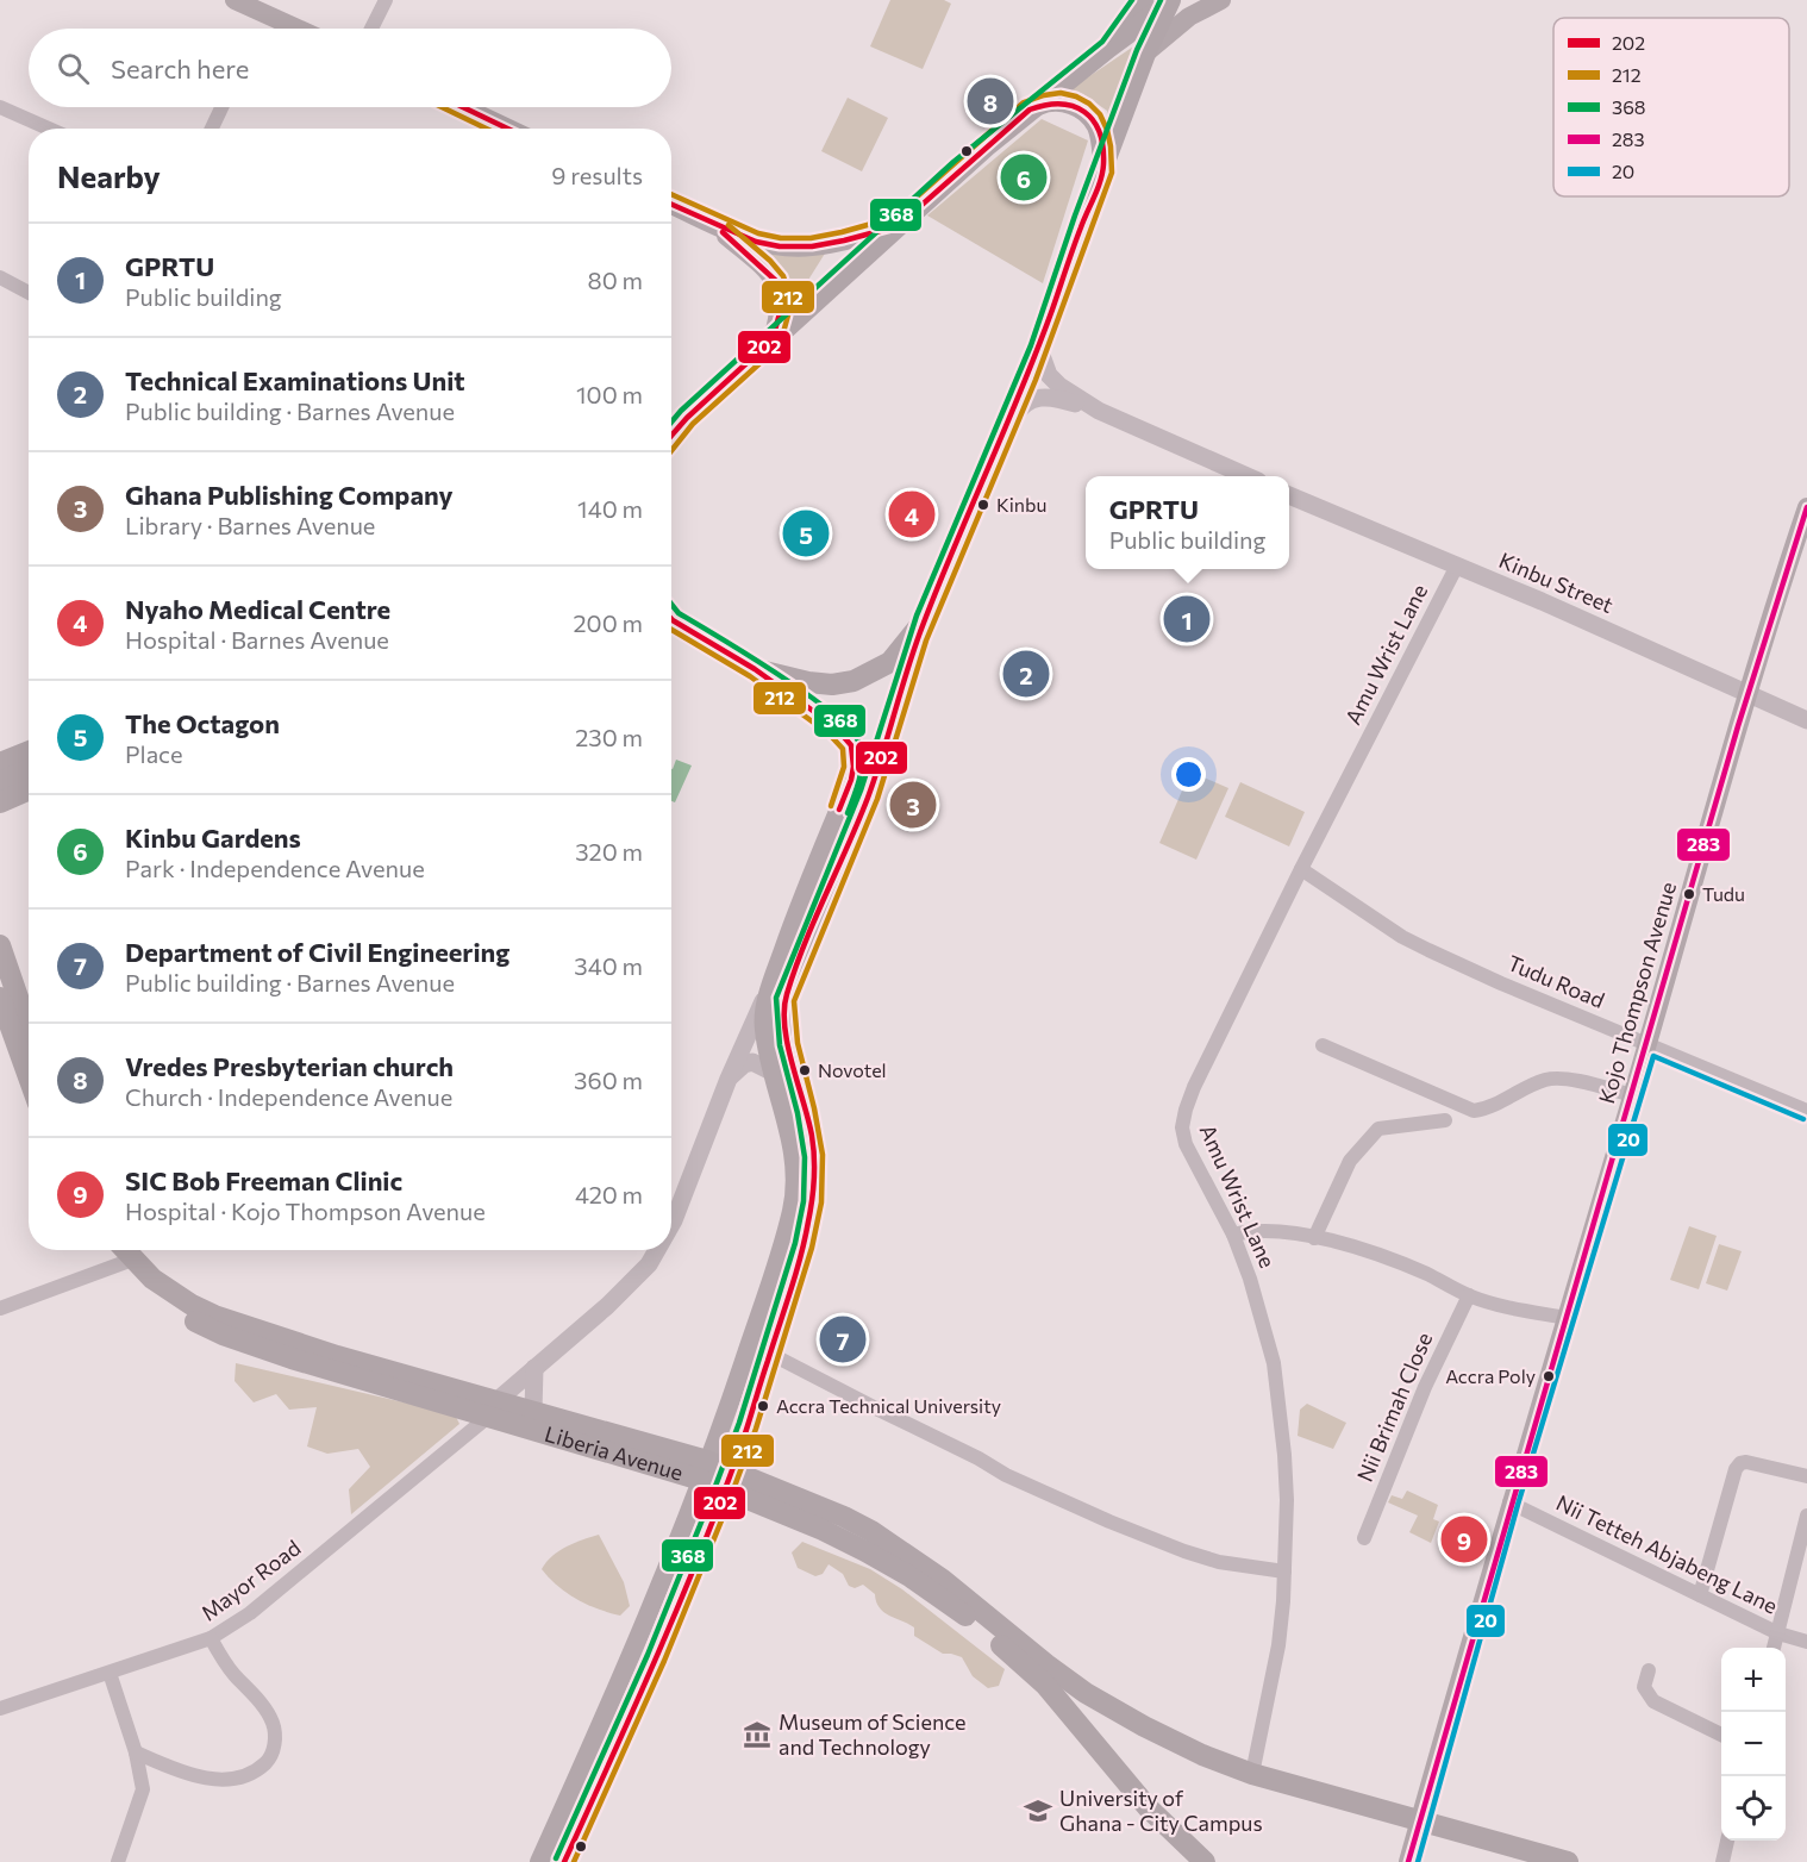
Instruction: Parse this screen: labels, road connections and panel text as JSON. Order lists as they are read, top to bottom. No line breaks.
{"streets":{"main road":["Kojo Thompson Avenue","Liberia Avenue"],"street":["Kinbu Street","Amu Wrist Lane","Tudu Road","Nii Brimah Close","Nii Tetteh Abjabeng Lane","Mayor Road"]},"crossings":[["Kinbu Street","Amu Wrist Lane"],["Kinbu Street","Kojo Thompson Avenue"],["Amu Wrist Lane","Tudu Road"],["Amu Wrist Lane","Liberia Avenue"],["Tudu Road","Kojo Thompson Avenue"],["Kojo Thompson Avenue","Liberia Avenue"],["Kojo Thompson Avenue","Nii Tetteh Abjabeng Lane"],["Liberia Avenue","Mayor Road"]],"places":{"other":["Kinbu","Tudu","Novotel","Accra Poly","Accra Technical University"],"museum":["Museum of Science and Technology"],"school or university":["University of Ghana - City Campus"]},"lines":["transit line 368","transit line 212","transit line 202","transit line 283","transit line 20"],"legend":["202","212","368","283","20"],"page":{"search":"Search here","pins":["8","6","4","5","1","2","3","7","9"],"heading":["Nearby","9 results"],"list":[{"mark":"1","name":"GPRTU","note":"Public building","value":"80 m"},{"mark":"2","name":"Technical Examinations Unit","note":"Public building · Barnes Avenue","value":"100 m"},{"mark":"3","name":"Ghana Publishing Company","note":"Library · Barnes Avenue","value":"140 m"},{"mark":"4","name":"Nyaho Medical Centre","note":"Hospital · Barnes Avenue","value":"200 m"},{"mark":"5","name":"The Octagon","note":"Place","value":"230 m"},{"mark":"6","name":"Kinbu Gardens","note":"Park · Independence Avenue","value":"320 m"},{"mark":"7","name":"Department of Civil Engineering","note":"Public building · Barnes Avenue","value":"340 m"},{"mark":"8","name":"Vredes Presbyterian church","note":"Church · Independence Avenue","value":"360 m"},{"mark":"9","name":"SIC Bob Freeman Clinic","note":"Hospital · Kojo Thompson Avenue","value":"420 m"}],"popup":["GPRTU","Public building"],"map_buttons":["+","−"]}}
